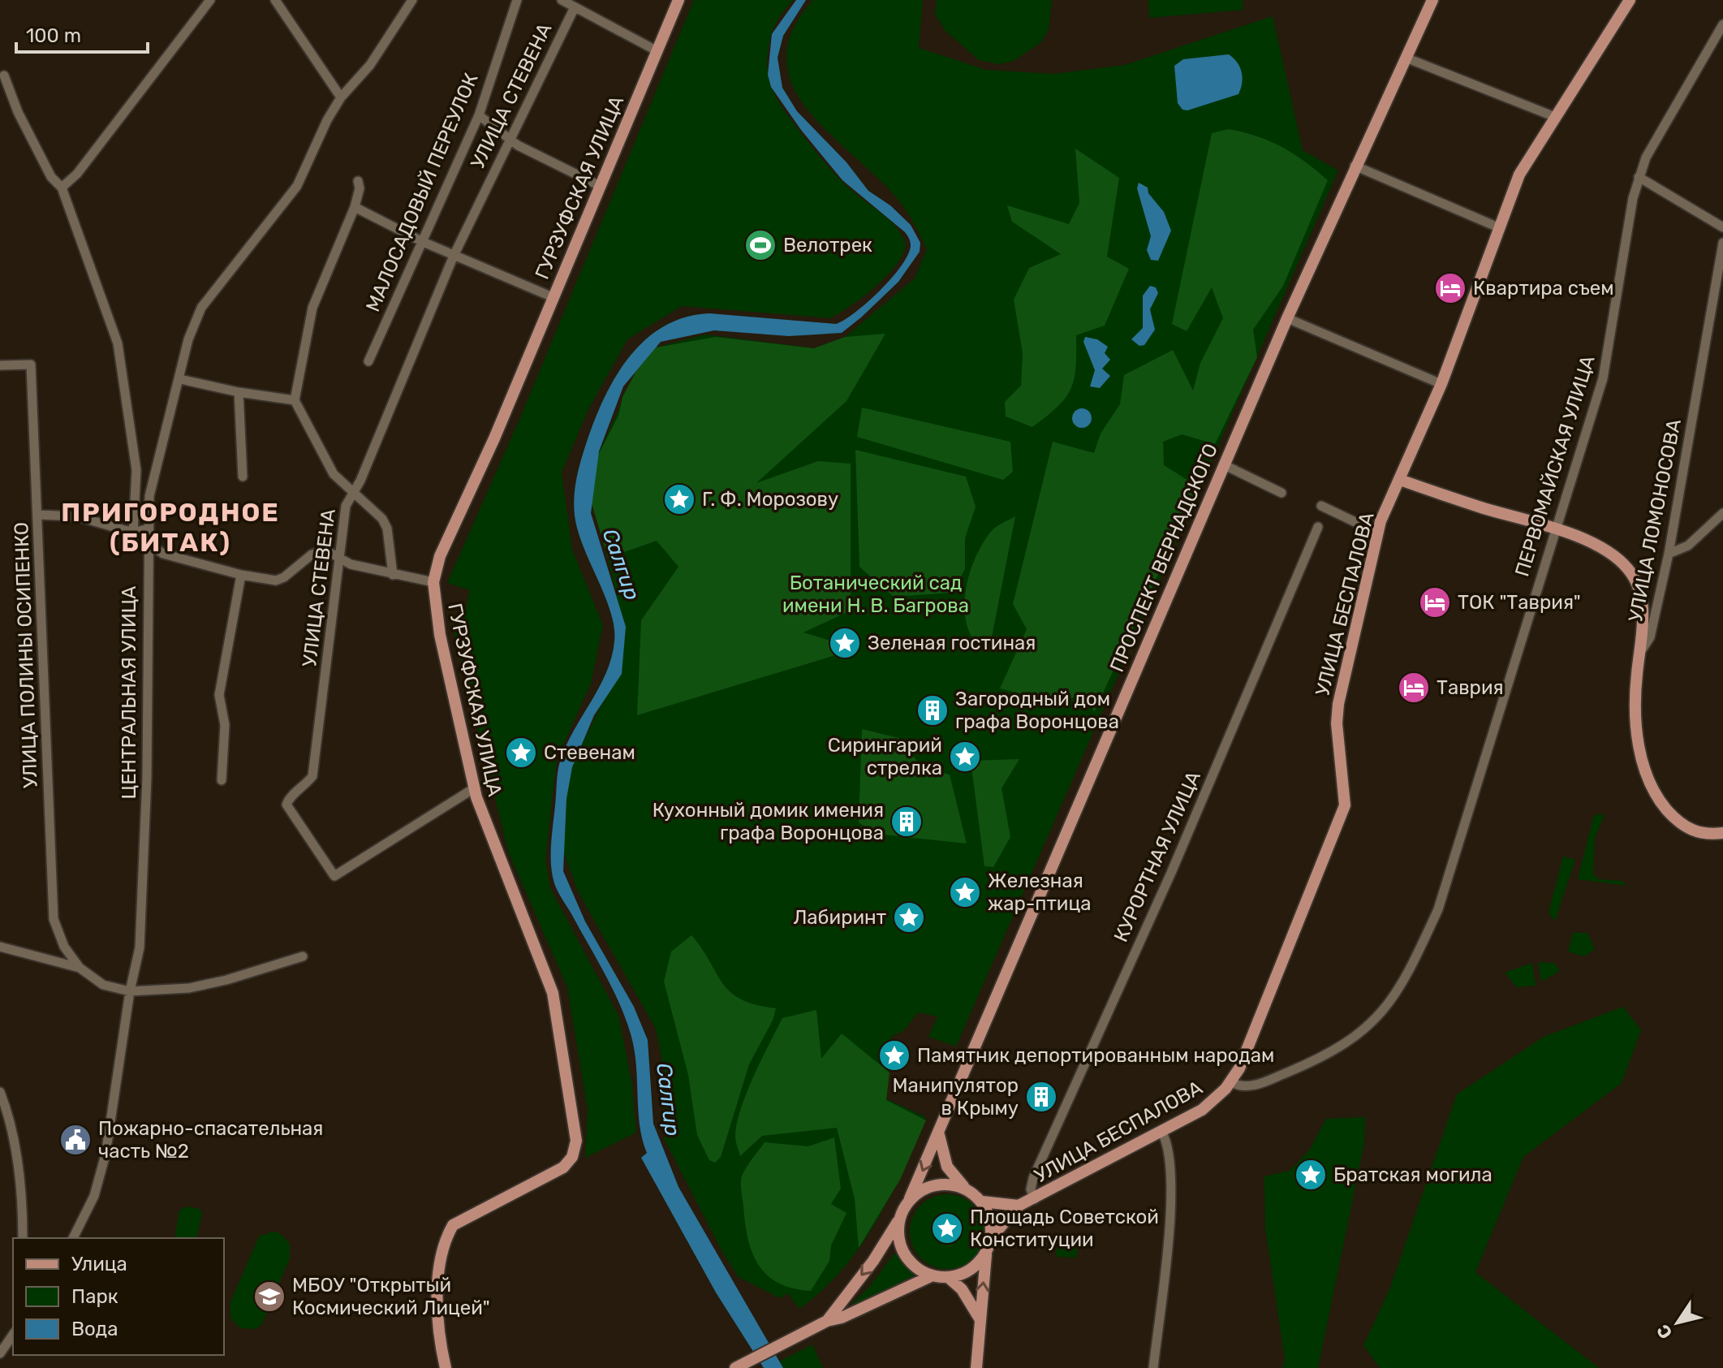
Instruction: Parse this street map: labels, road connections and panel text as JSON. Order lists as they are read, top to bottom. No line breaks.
{"streets":{"main road":["ГУРЗУФСКАЯ УЛИЦА","УЛИЦА ЛОМОНОСОВА","ПРОСПЕКТ ВЕРНАДСКОГО","УЛИЦА БЕСПАЛОВА"],"street":["УЛИЦА СТЕВЕНА","МАЛОСАДОВЫЙ ПЕРЕУЛОК","ПЕРВОМАЙСКАЯ УЛИЦА","УЛИЦА ПОЛИНЫ ОСИПЕНКО","ЦЕНТРАЛЬНАЯ УЛИЦА","КУРОРТНАЯ УЛИЦА"]},"crossings":[["УЛИЦА СТЕВЕНА","ГУРЗУФСКАЯ УЛИЦА"],["ПЕРВОМАЙСКАЯ УЛИЦА","УЛИЦА БЕСПАЛОВА"],["ПРОСПЕКТ ВЕРНАДСКОГО","УЛИЦА БЕСПАЛОВА"],["УЛИЦА БЕСПАЛОВА","КУРОРТНАЯ УЛИЦА"]],"districts":["ПРИГОРОДНОЕ (БИТАК)"],"water":["Салгир"],"parks":["Ботанический сад имени Н. В. Багрова"],"places":{"sports":["Велотрек"],"hotel":["Квартира съем","ТОК \"Таврия\"","Таврия"],"place":["Г. Ф. Морозову","Зеленая гостиная","Стевенам","Сирингарий стрелка","Железная жар-птица","Лабиринт","Памятник депортированным народам","Братская могила","Площадь Советской Конституции"],"building":["Загородный дом графа Воронцова","Кухонный домик имения графа Воронцова","Манипулятор в Крыму"],"public building":["Пожарно-спасательная часть №2"],"school or university":["МБОУ \"Открытый Космический Лицей\""]},"legend":["Улица","Парк","Вода"],"scale_bar":"100 m","north":"bottom left"}
